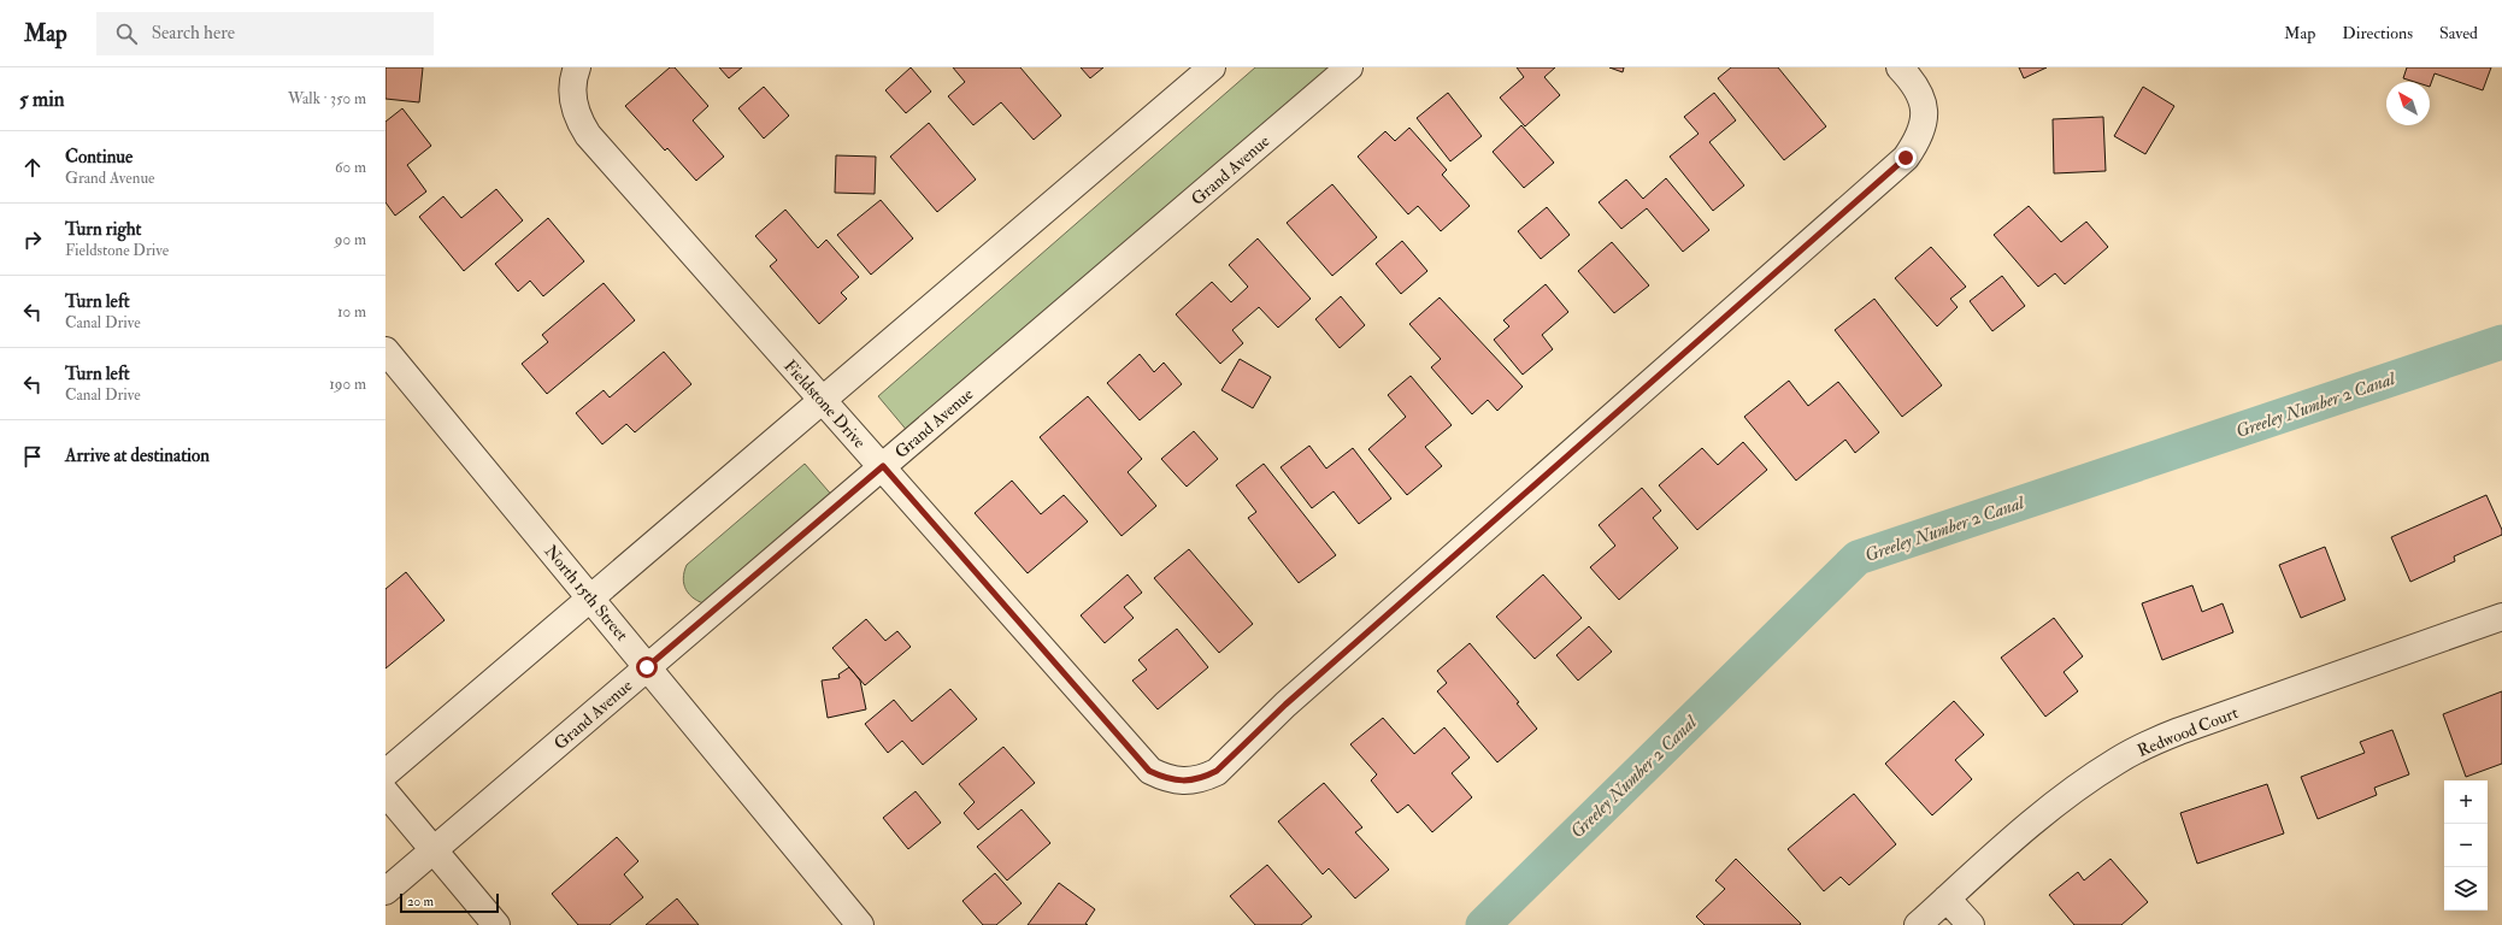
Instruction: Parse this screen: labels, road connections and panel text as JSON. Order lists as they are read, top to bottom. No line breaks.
{"streets":{"street":["Grand Avenue","Fieldstone Drive","North 15th Street","Redwood Court"]},"crossings":[["Grand Avenue","Fieldstone Drive"],["Grand Avenue","North 15th Street"]],"water":["Greeley Number 2 Canal"],"scale_bar":"20 m","north":"top left","page":{"header":"Map","search":"Search here","nav":["Map","Directions","Saved"],"heading":["5 min","Walk · 350 m"],"list":[["Continue","Grand Avenue","60 m"],["Turn right","Fieldstone Drive","90 m"],["Turn left","Canal Drive","10 m"],["Turn left","Canal Drive","190 m"],"Arrive at destination"],"map_buttons":["+","−"],"scale":"20 m"}}
